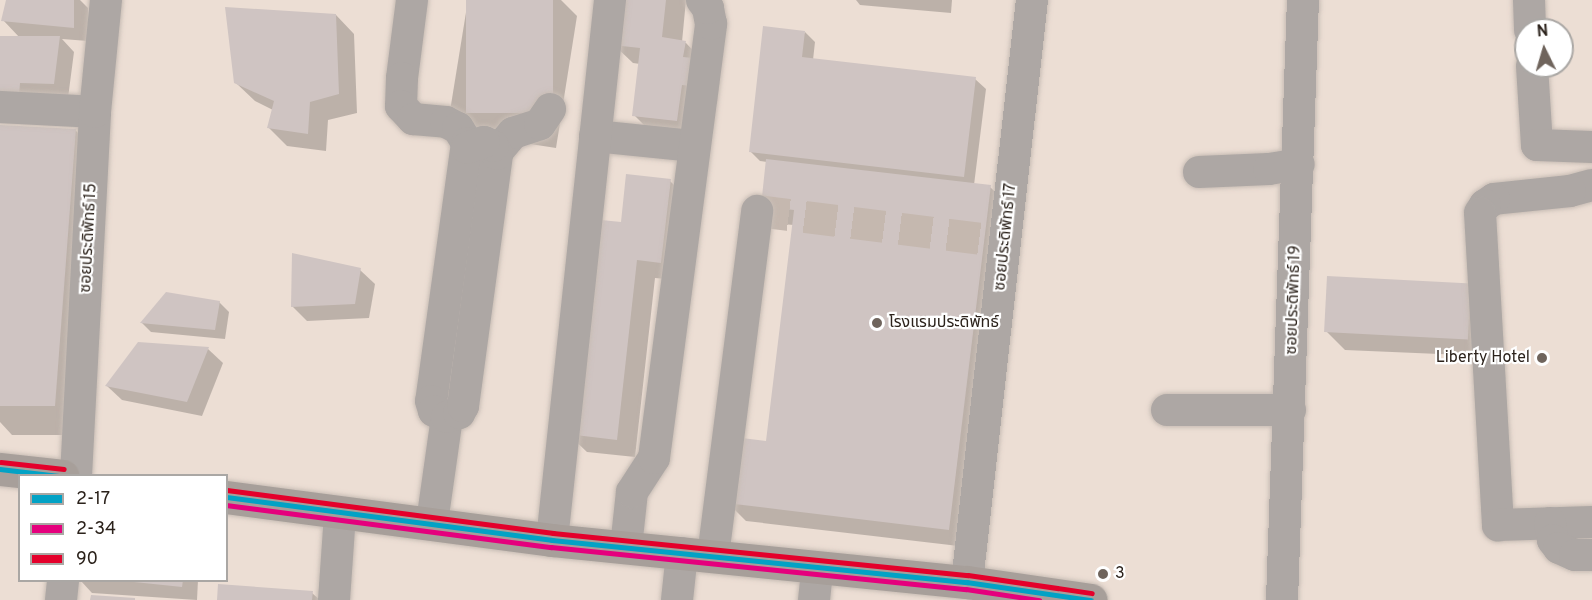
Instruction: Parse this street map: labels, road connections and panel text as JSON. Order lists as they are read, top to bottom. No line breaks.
{"streets":{"street":["ซอยประดิพัทธ์ 17","ซอยประดิพัทธ์ 15","ซอยประดิพัทธ์ 19"]},"places":["โรงแรมประดิพัทธ์","Liberty Hotel","3"],"lines":["transit line 90","transit line 2-17","transit line 2-34"],"legend":["2-17","2-34","90"],"north":"top"}
